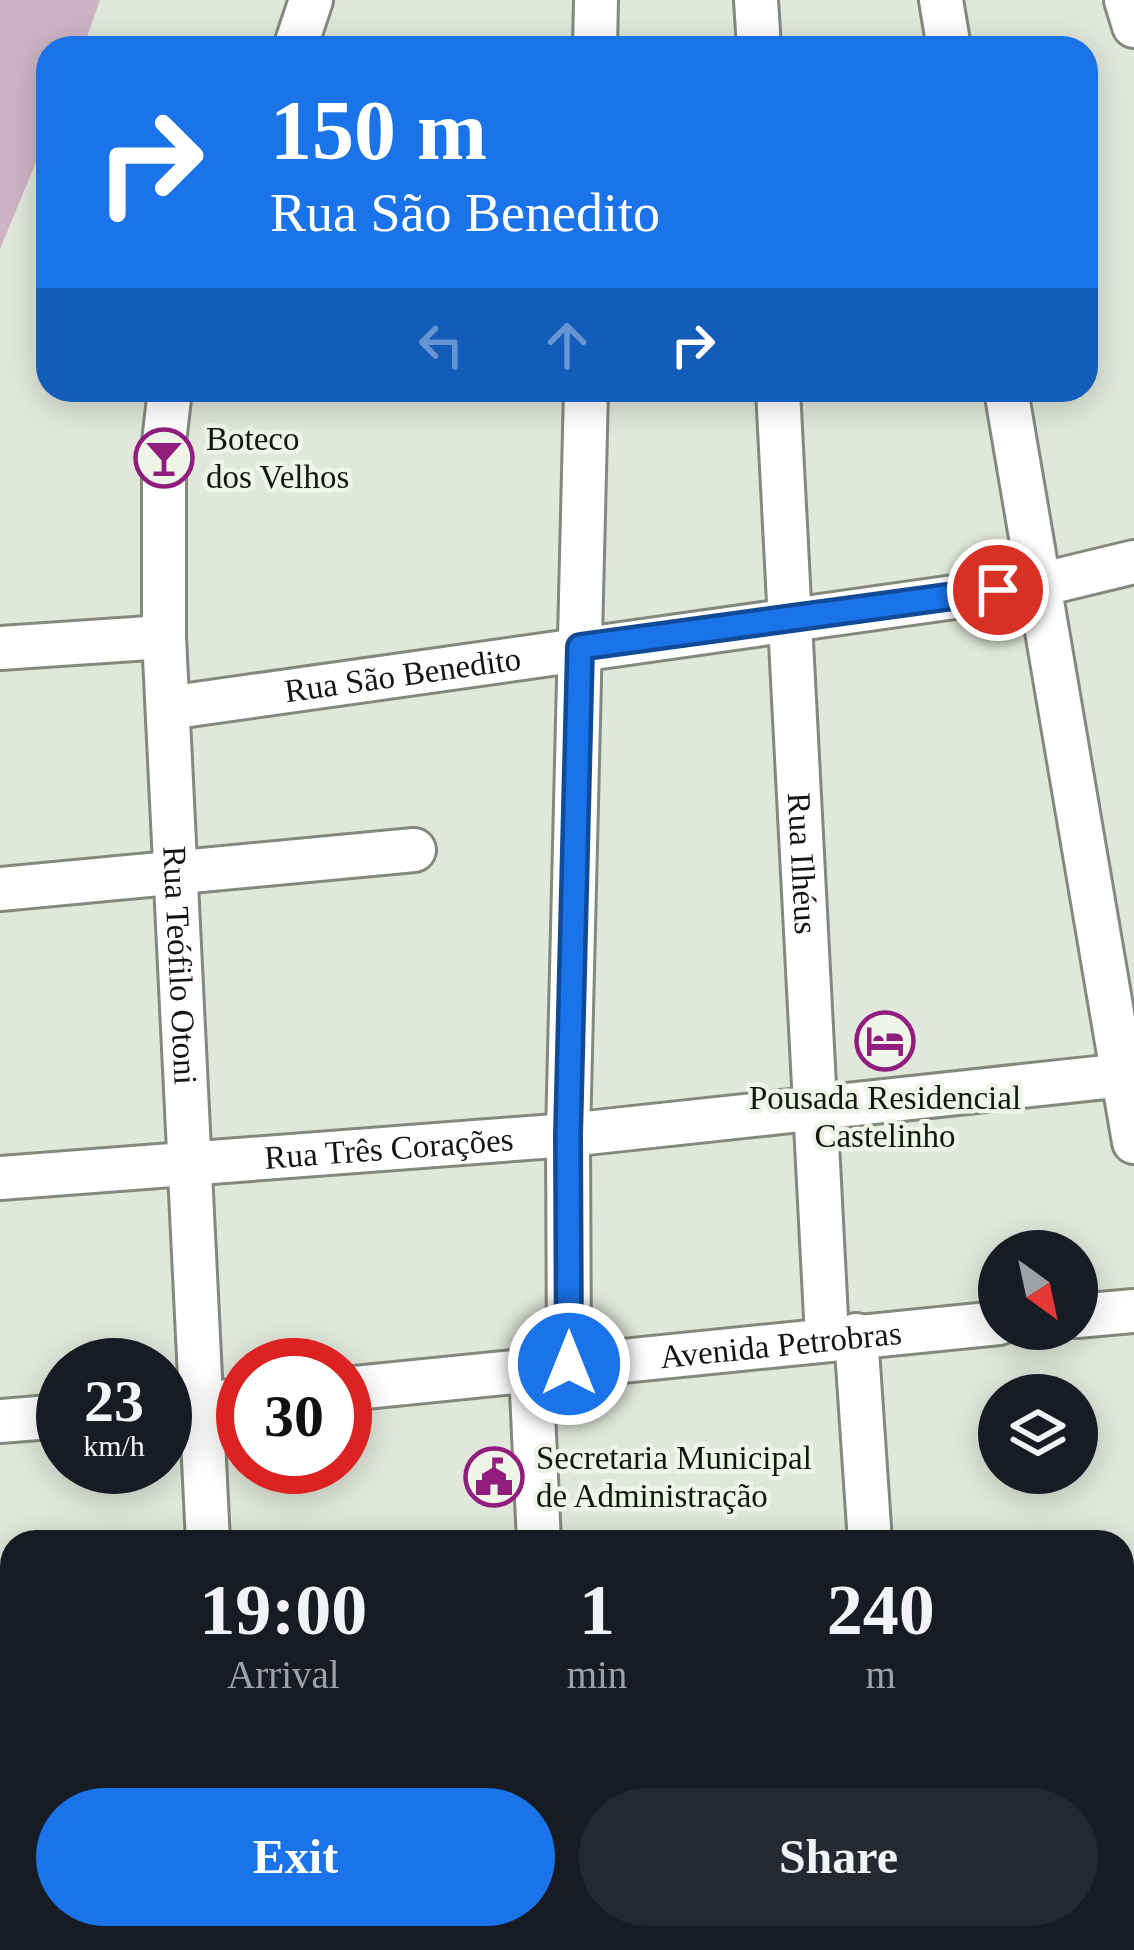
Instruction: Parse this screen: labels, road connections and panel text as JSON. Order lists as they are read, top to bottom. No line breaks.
{"streets":{"street":["Rua São Benedito","Rua Ilhéus","Rua Teófilo Otoni","Rua Três Corações","Avenida Petrobras"]},"crossings":[["Rua São Benedito","Rua Ilhéus"],["Rua São Benedito","Rua Teófilo Otoni"],["Rua Ilhéus","Rua Três Corações"],["Rua Ilhéus","Avenida Petrobras"],["Rua Teófilo Otoni","Rua Três Corações"]],"places":{"bar":["Boteco dos Velhos"],"hotel":["Pousada Residencial Castelinho"],"public building":["Secretaria Municipal de Administração"]},"north":"bottom right","page":{"turn":["150 m","Rua São Benedito"],"speed":"23 km/h","limit":"30","eta":["19:00","Arrival","1","min","240","m"],"buttons":["Exit","Share"]}}
